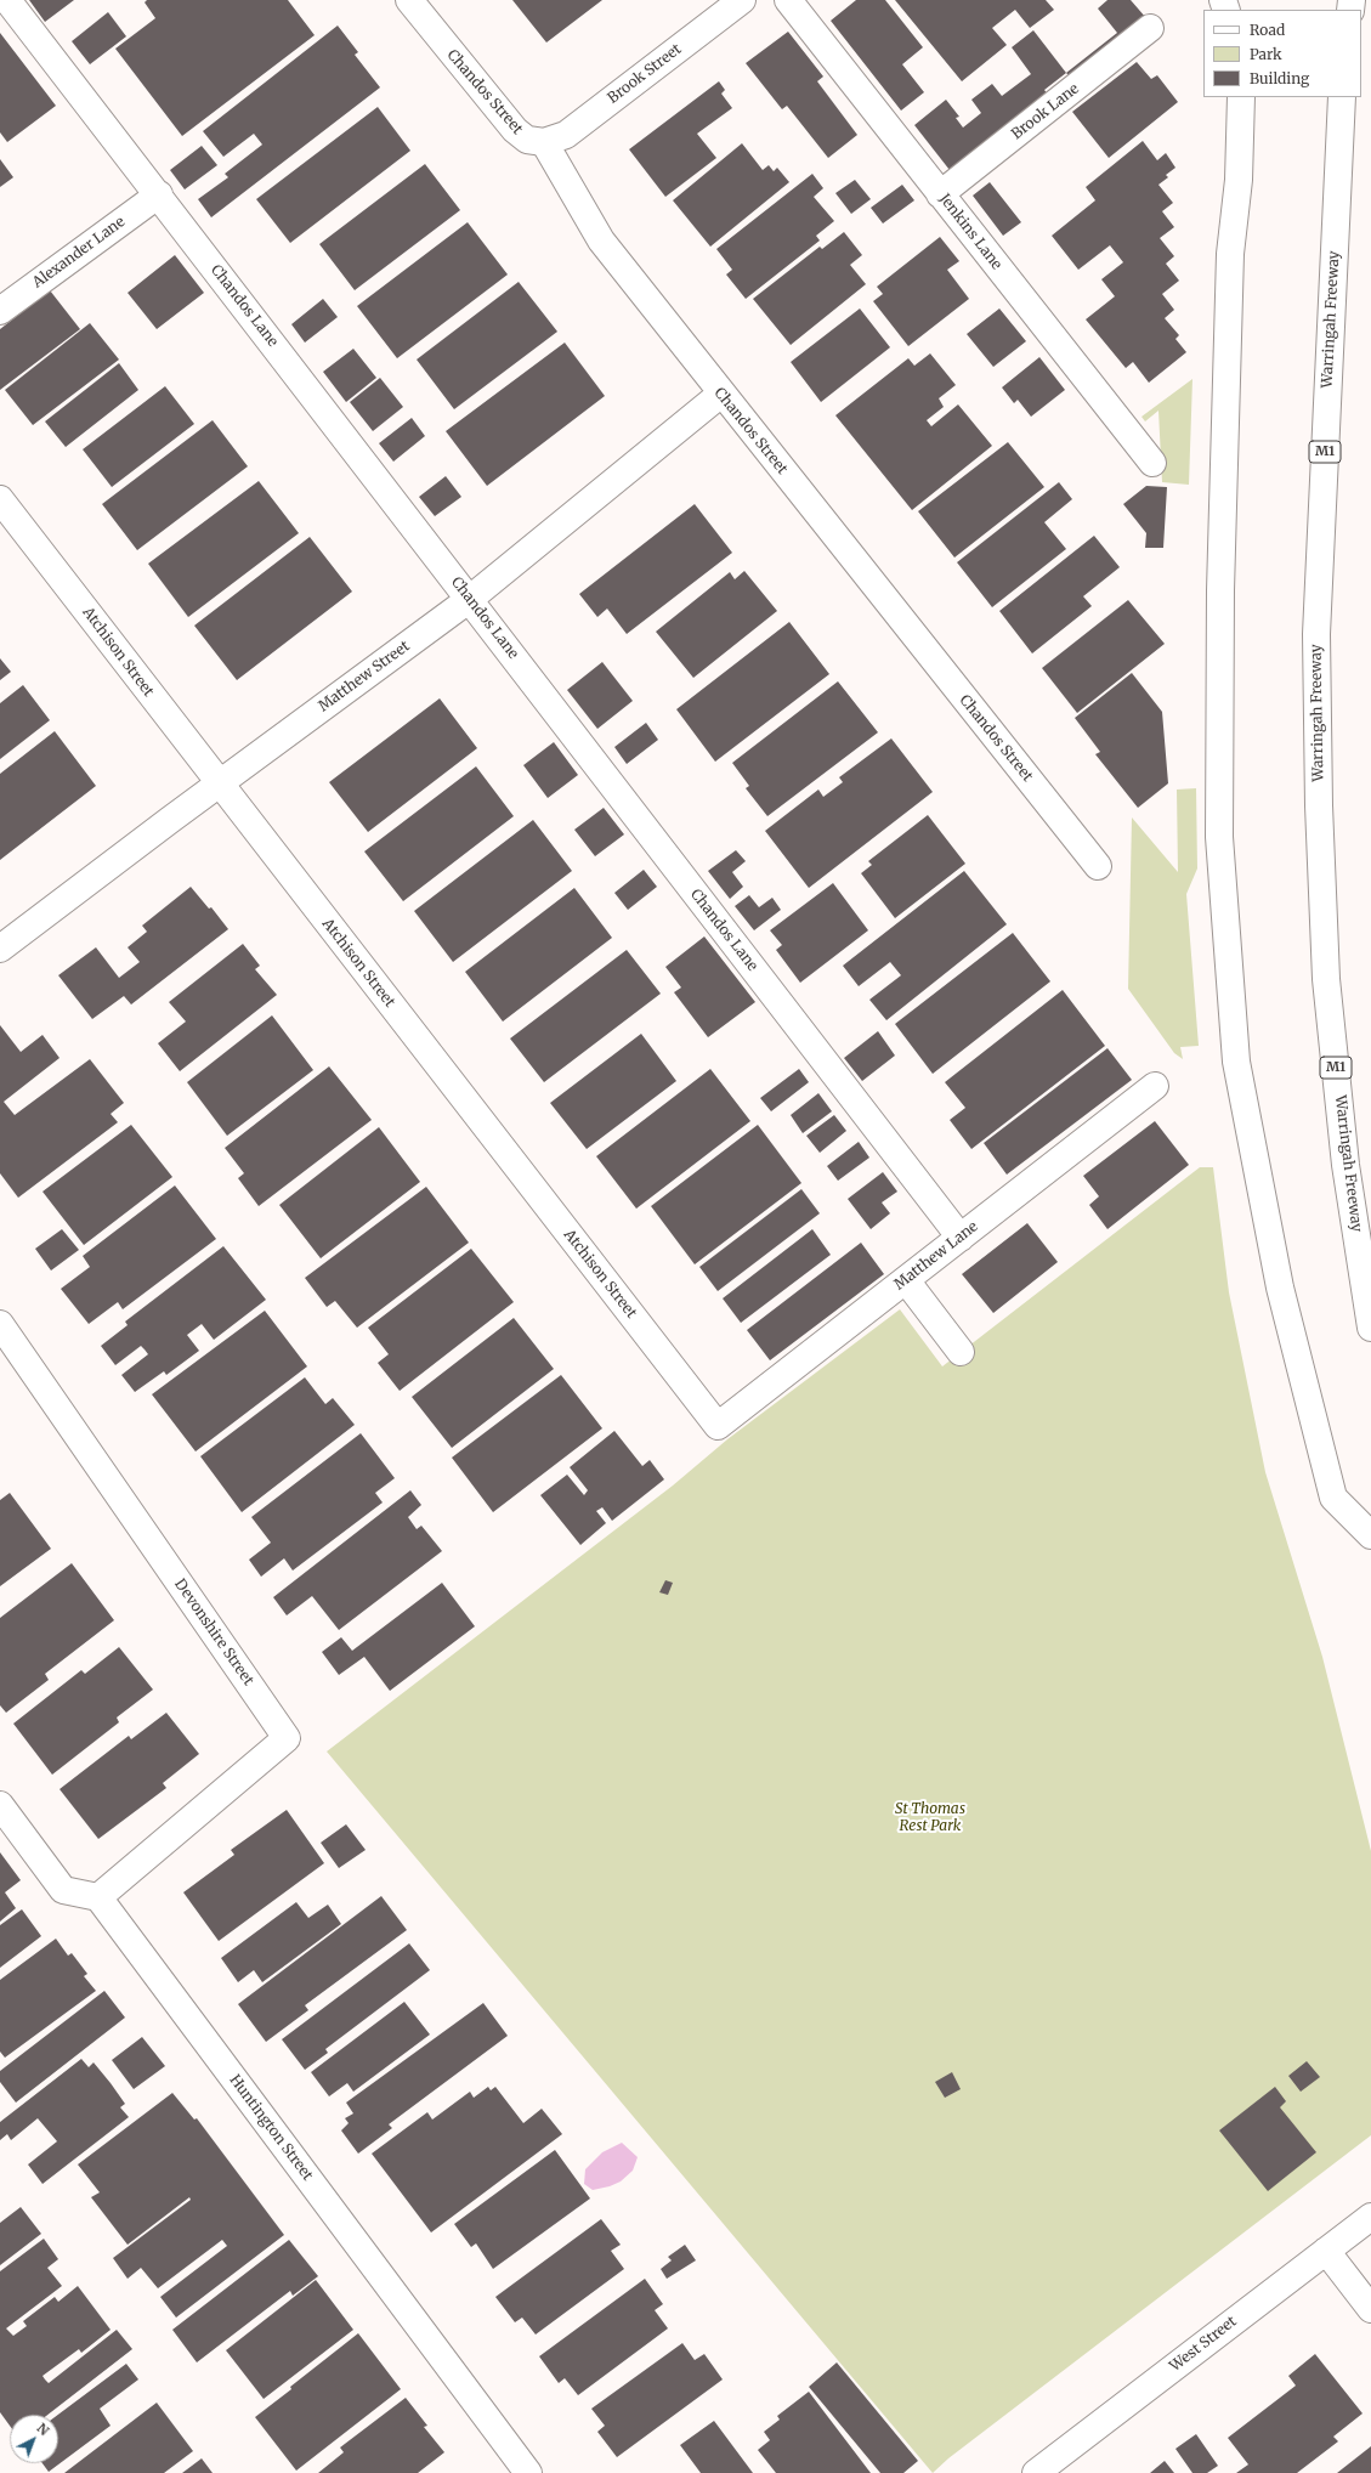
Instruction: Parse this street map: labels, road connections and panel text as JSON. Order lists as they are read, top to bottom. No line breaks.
{"streets":{"main road":["Brook Street","Chandos Street","Brook Lane","Jenkins Lane","Alexander Lane","Chandos Lane","Warringah Freeway","M1","Atchison Street","Matthew Street","Matthew Lane","Devonshire Street","Huntington Street","West Street"]},"crossings":[["Brook Street","Chandos Street"],["Chandos Street","Matthew Street"],["Brook Lane","Jenkins Lane"],["Alexander Lane","Chandos Lane"],["Chandos Lane","Matthew Street"],["Chandos Lane","Matthew Lane"],["Atchison Street","Matthew Street"],["Atchison Street","Matthew Lane"],["Devonshire Street","Huntington Street"]],"parks":["St Thomas Rest Park"],"legend":["Road","Park","Building"],"north":"top right"}
